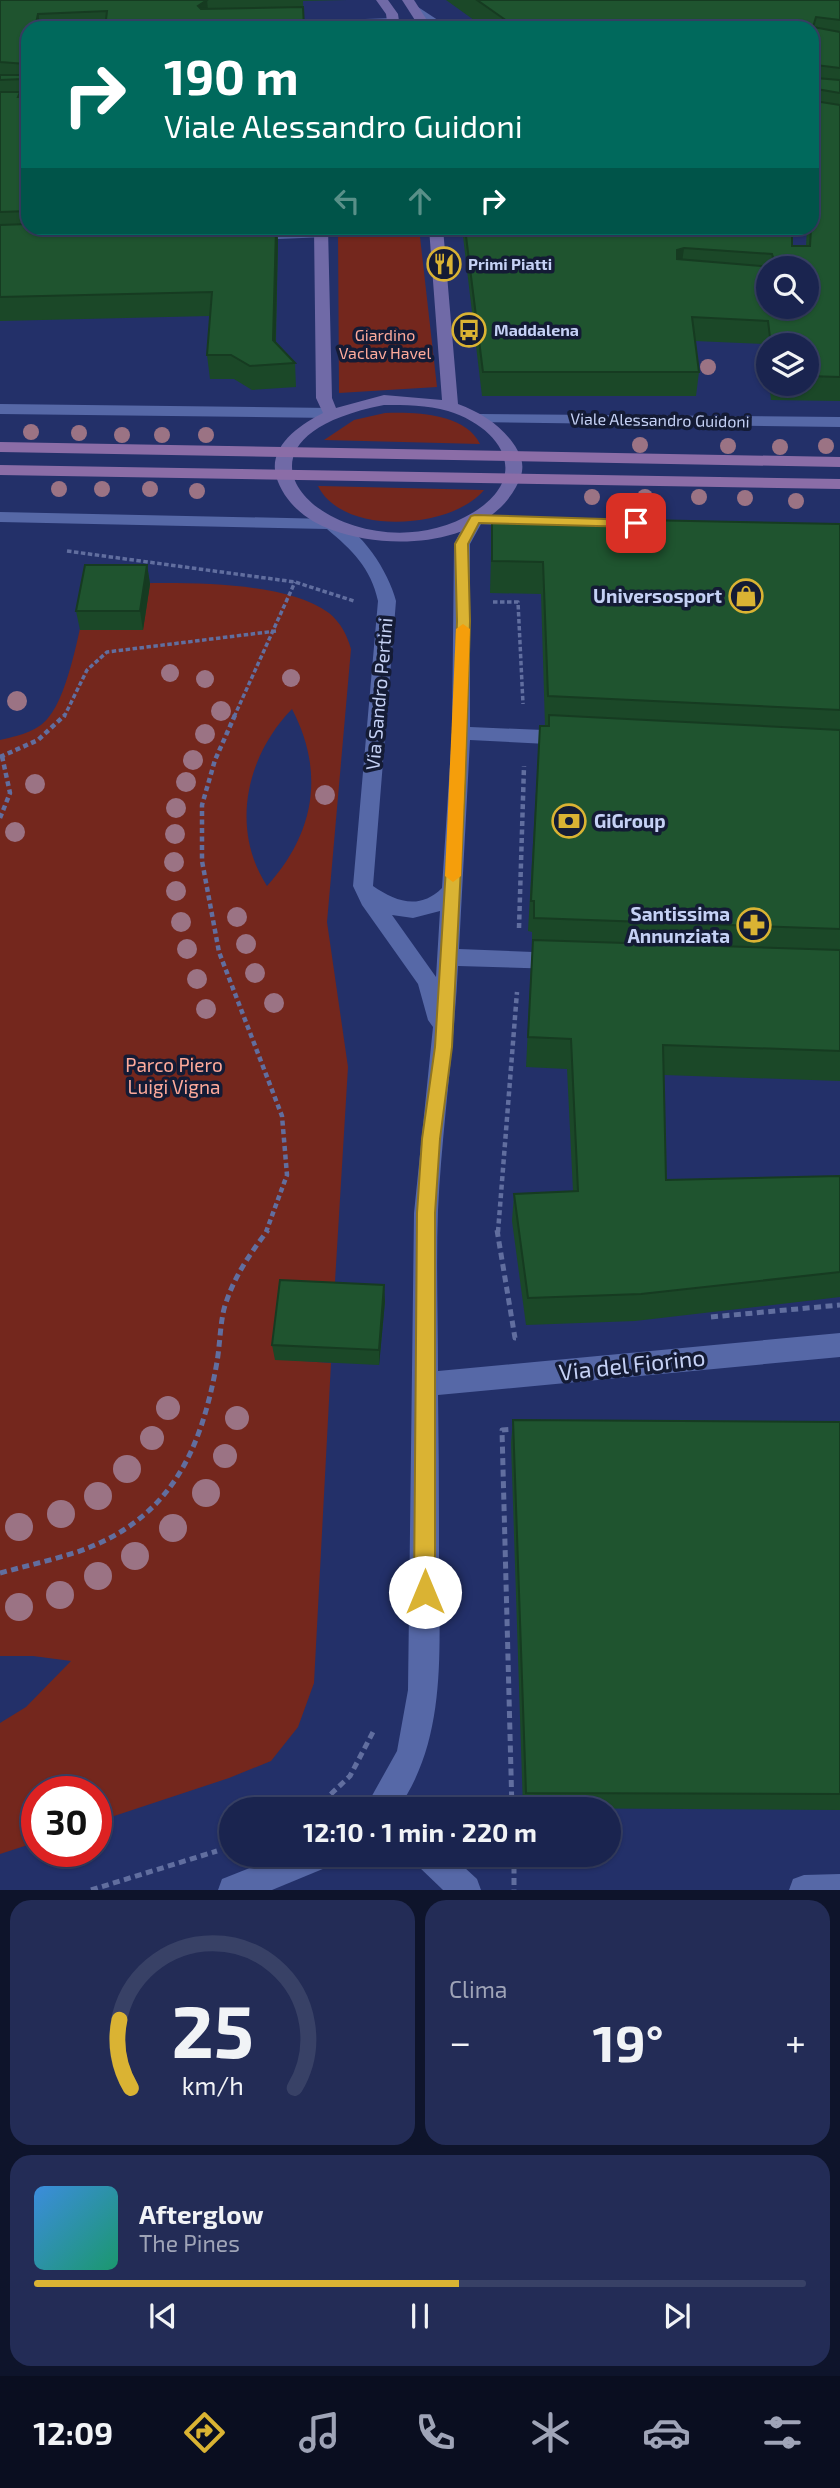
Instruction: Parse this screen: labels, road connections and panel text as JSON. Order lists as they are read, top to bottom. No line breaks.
{"streets":{"main road":["Viale Alessandro Guidoni"],"street":["Via Sandro Pertini","Via del Fiorino"]},"parks":["Giardino Vaclav Havel","Parco Piero Luigi Vigna"],"places":{"restaurant":["Primi Piatti"],"bus stop":["Maddalena"],"shop":["Universosport"],"bank":["GiGroup"],"pharmacy":["Santissima Annunziata"]},"page":{"turn":["190 m","Viale Alessandro Guidoni"],"limit":"30","trip":"12:10 · 1 min · 220 m","tile":"Clima","heat":["−","19°","+"],"song":["Afterglow","The Pines"],"tabs":"12:09","gauge":["25","km/h"]}}
